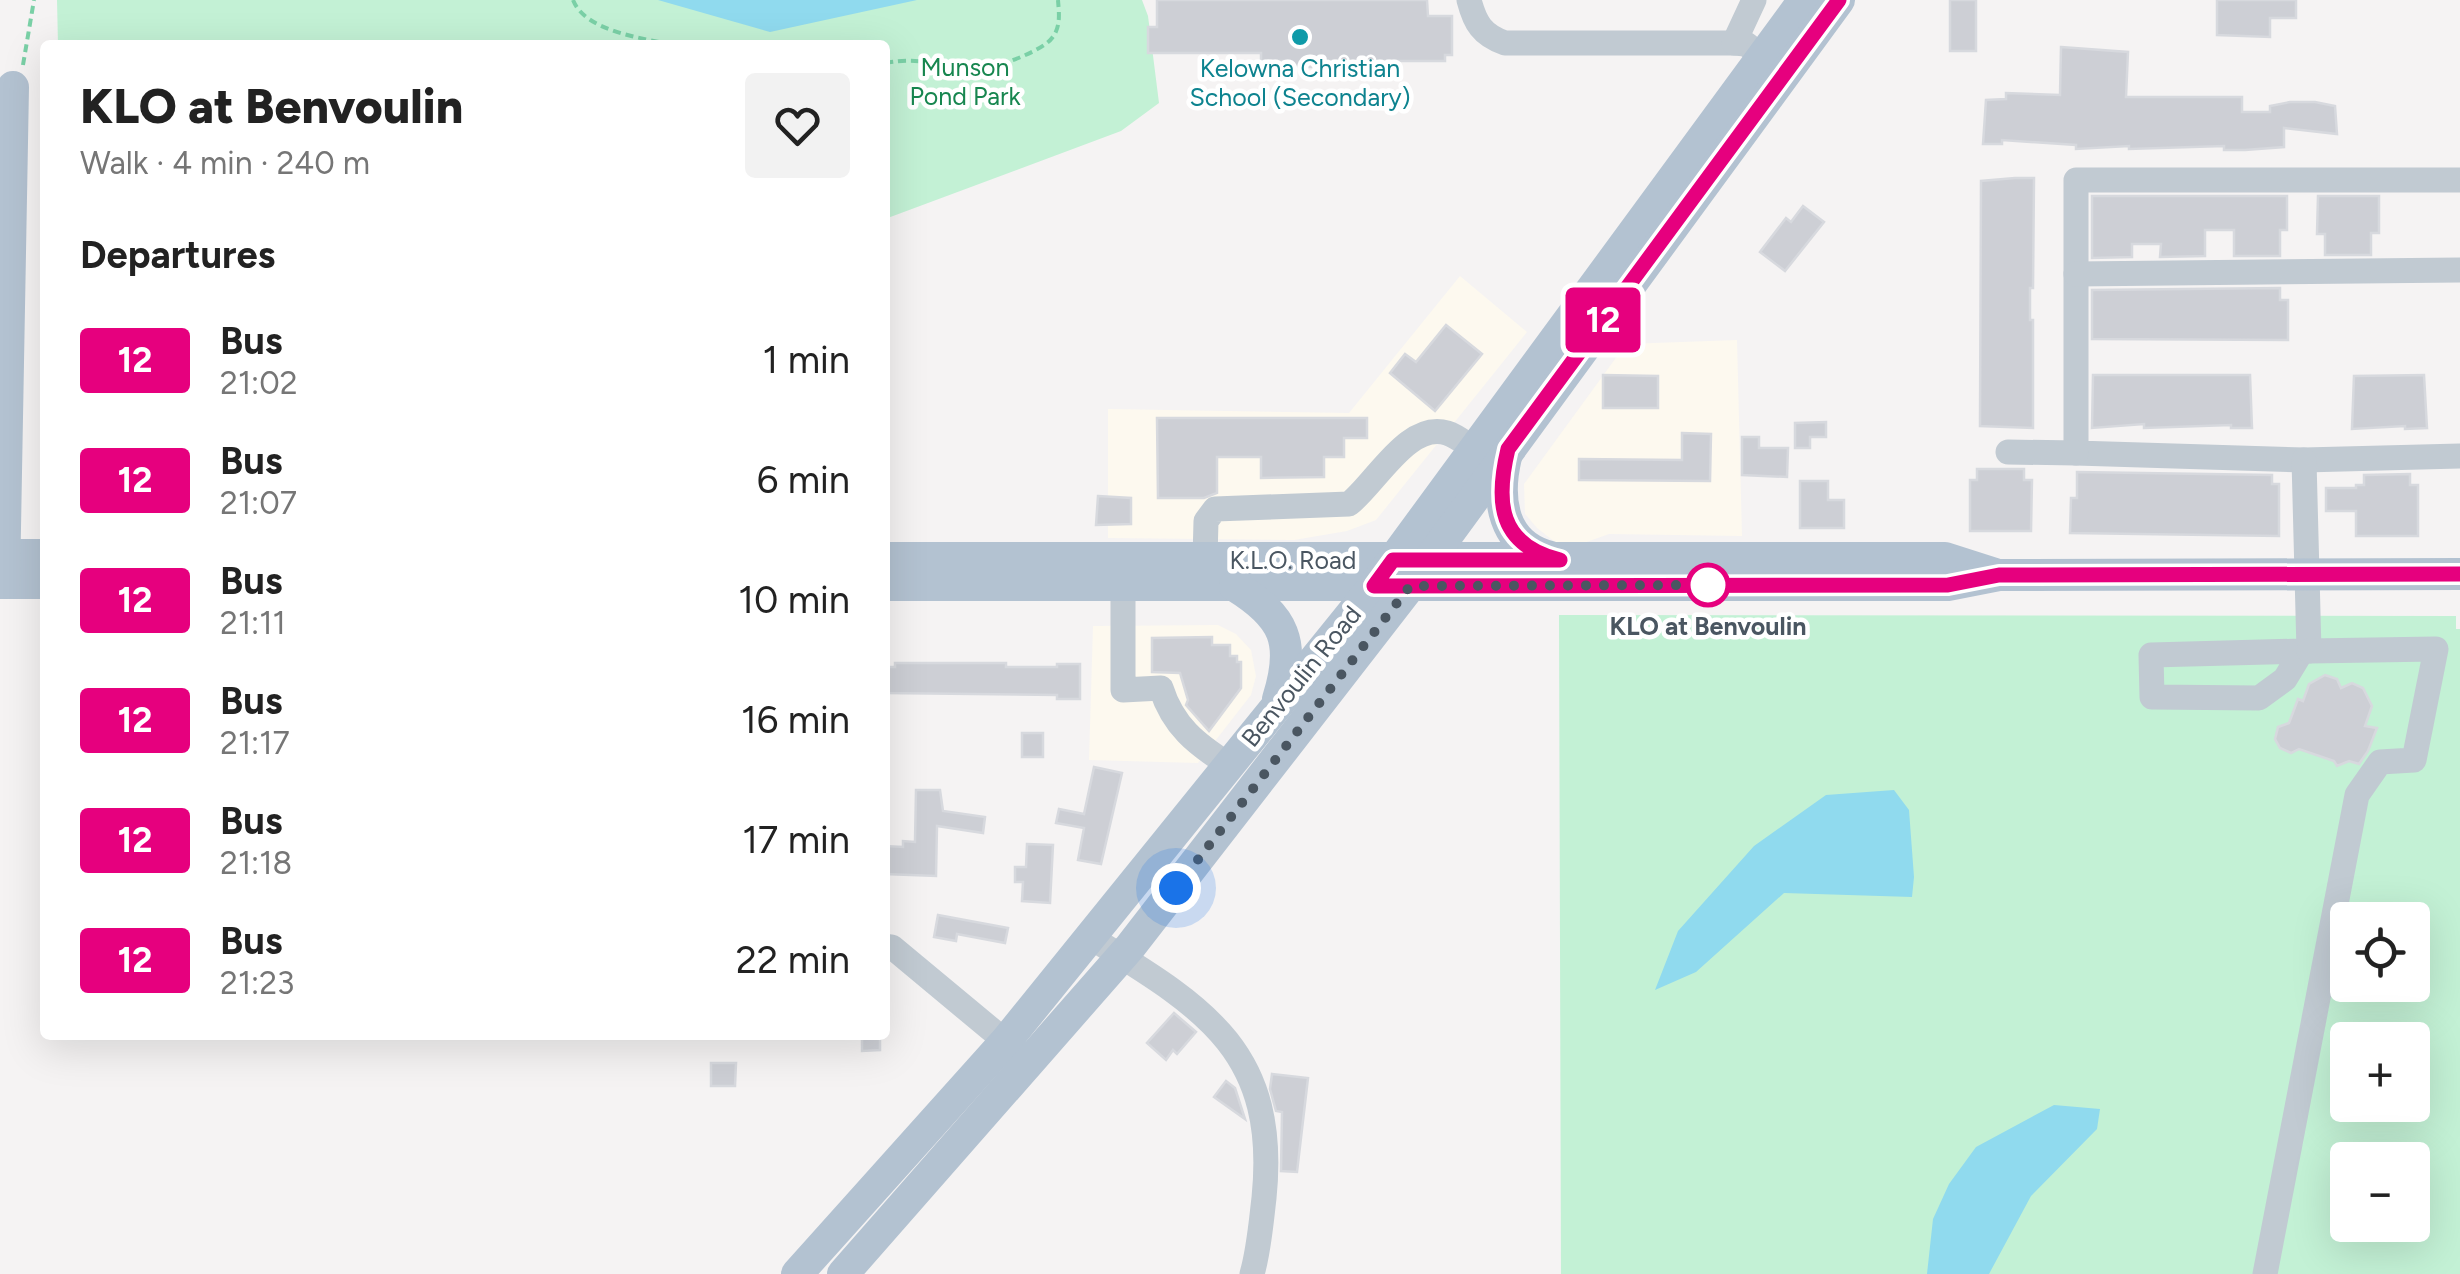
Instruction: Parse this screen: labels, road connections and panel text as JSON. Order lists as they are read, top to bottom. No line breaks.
{"streets":{"main road":["K.L.O. Road","Benvoulin Road"]},"crossings":[["K.L.O. Road","Benvoulin Road"]],"parks":["Munson Pond Park"],"places":["Kelowna Christian School (Secondary)","KLO at Benvoulin"],"lines":["bus line 12"],"page":{"on_map":"12","heading":[["KLO at Benvoulin","Walk · 4 min · 240 m"],"Departures"],"list":[{"mark":"12","name":"Bus","note":"21:02","value":"1 min"},{"mark":"12","name":"Bus","note":"21:07","value":"6 min"},{"mark":"12","name":"Bus","note":"21:11","value":"10 min"},{"mark":"12","name":"Bus","note":"21:17","value":"16 min"},{"mark":"12","name":"Bus","note":"21:18","value":"17 min"},{"mark":"12","name":"Bus","note":"21:23","value":"22 min"}],"map_buttons":["+","−"]}}
